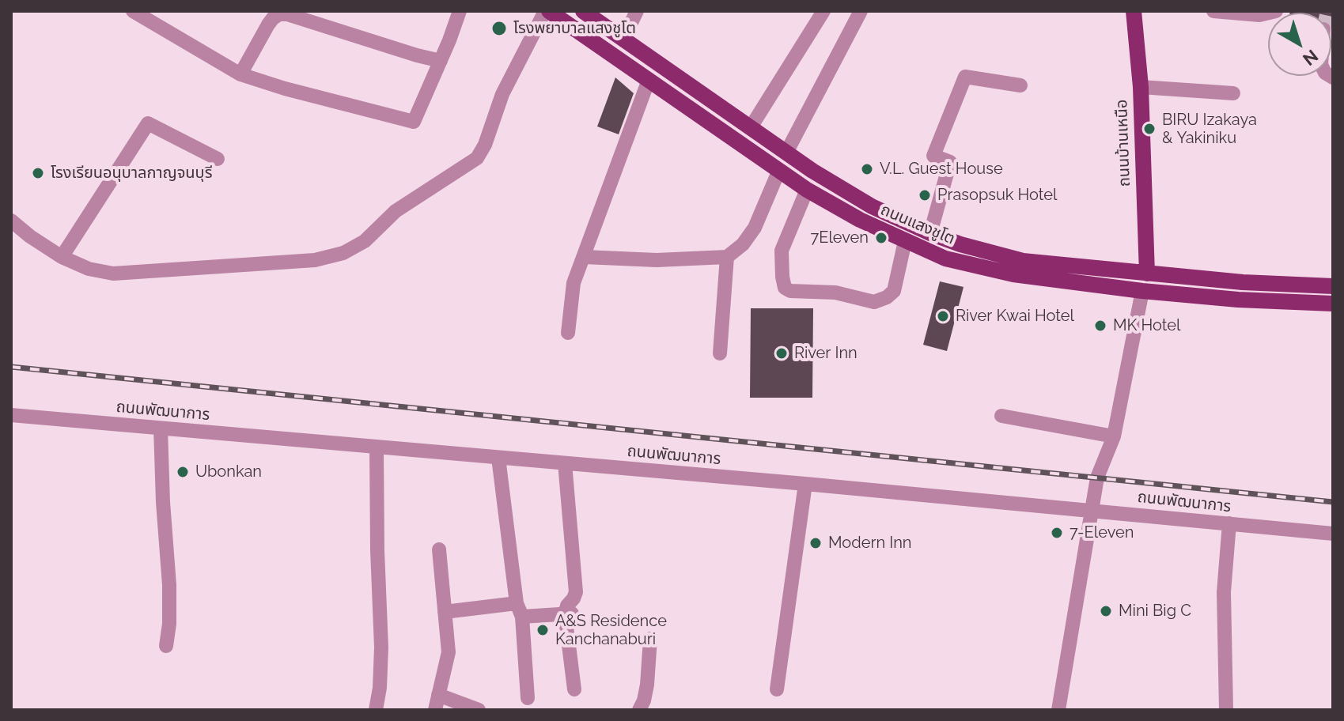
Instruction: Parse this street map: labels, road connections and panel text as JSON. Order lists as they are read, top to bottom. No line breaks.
{"streets":{"main road":["ถนนบ้านเหนือ","ถนนแสงชูโต"],"street":["ถนนพัฒนาการ"]},"crossings":[["ถนนบ้านเหนือ","ถนนแสงชูโต"]],"places":["โรงพยาบาลแสงชูโต","BIRU Izakaya & Yakiniku","V.L. Guest House","โรงเรียนอนุบาลกาญจนบุรี","Prasopsuk Hotel","7Eleven","River Kwai Hotel","MK Hotel","River Inn","Ubonkan","7-Eleven","Modern Inn","Mini Big C","A&S Residence Kanchanaburi"],"north":"bottom right"}
